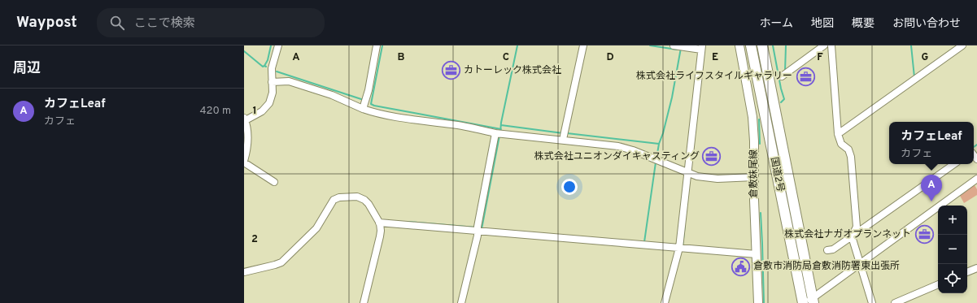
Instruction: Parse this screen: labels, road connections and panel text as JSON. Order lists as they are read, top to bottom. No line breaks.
{"streets":{"highway":["国道2号"],"main road":["倉敷妹尾線"]},"places":{"office":["カトーレック株式会社","株式会社ライフスタイルギャラリー","株式会社ユニオンダイキャスティング","株式会社ナガオプランネット"],"public building":["倉敷市消防局倉敷消防署東出張所"]},"page":{"header":"Waypost","search":"ここで検索","nav":["ホーム","地図","概要","お問い合わせ"],"heading":"周辺","list":[{"mark":"A","name":"カフェLeaf","note":"カフェ","value":"420 m"}],"popup":["カフェLeaf","カフェ"],"pins":"A","map_buttons":["+","−"]},"grid":{"columns":["A","B","C","D","E","F","G"],"rows":["1","2"]}}
